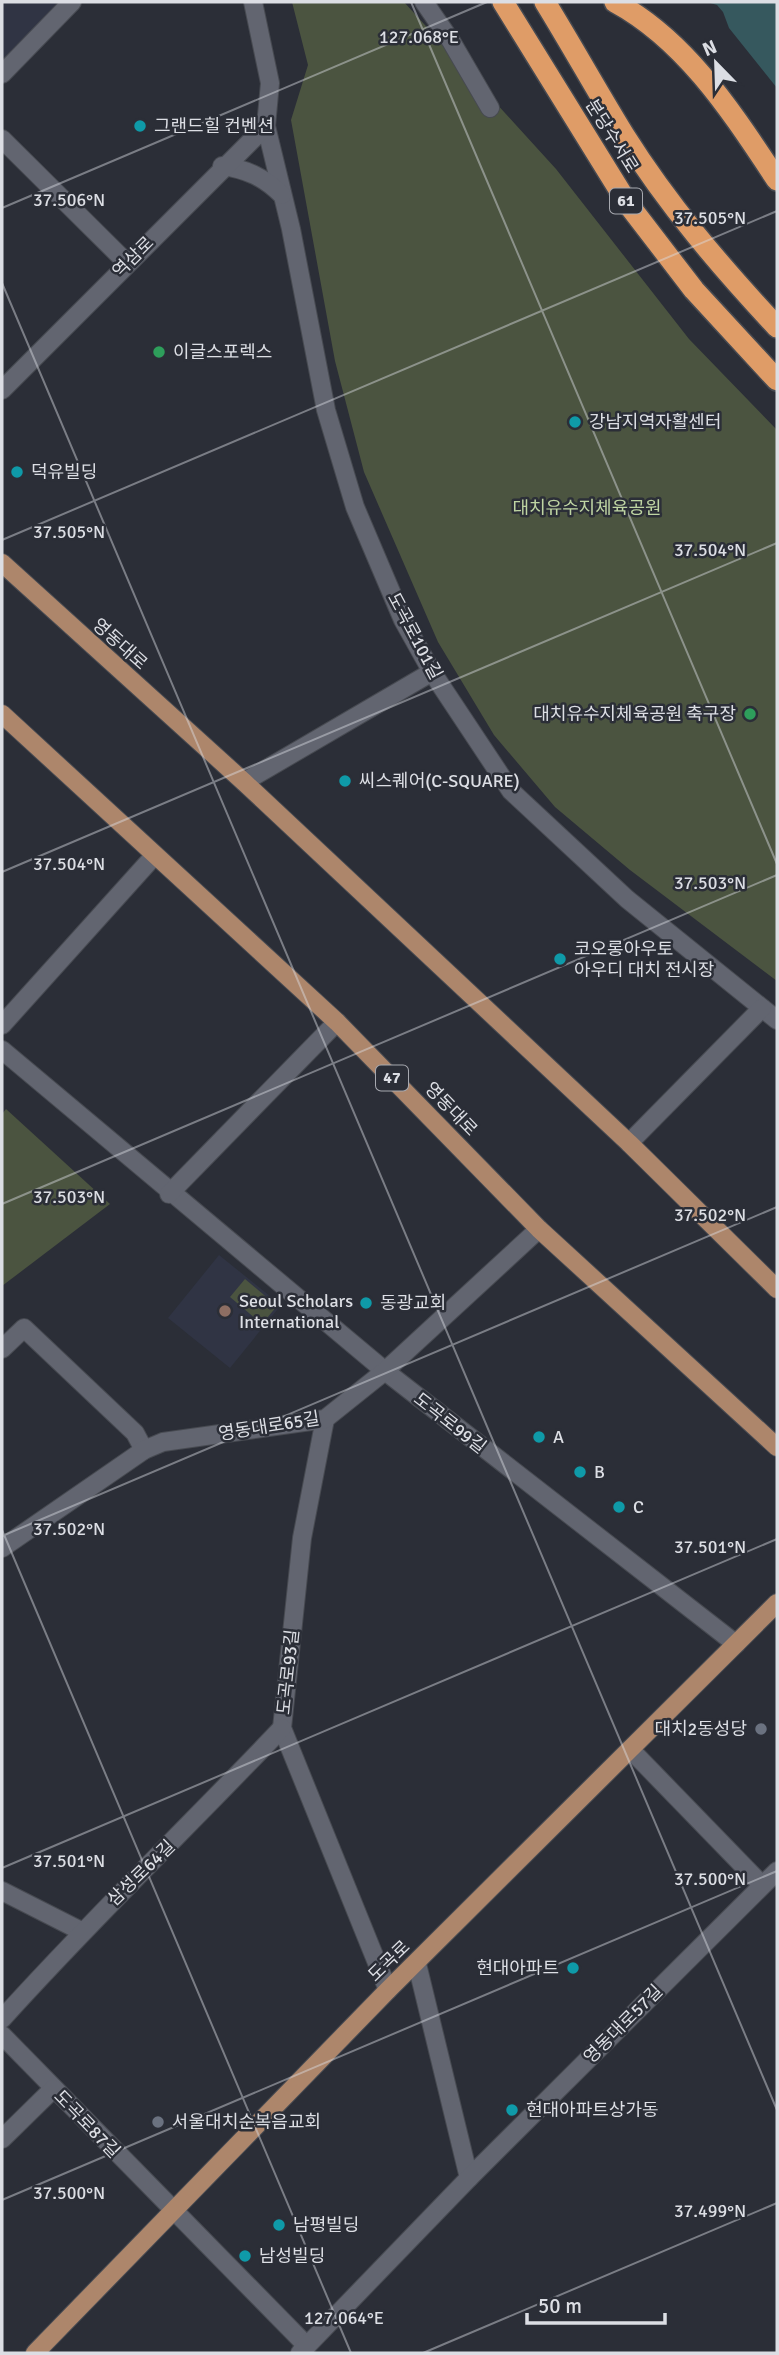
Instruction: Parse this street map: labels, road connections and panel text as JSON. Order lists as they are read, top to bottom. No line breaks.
{"streets":{"highway":["분당수서로","61"],"main road":["영동대로","47","도곡로"],"street":["역삼로","도곡로101길","도곡로99길","영동대로65길","도곡로93길","삼성로64길","영동대로57길","도곡로87길"]},"crossings":[["역삼로","도곡로101길"],["영동대로","영동대로65길"],["도곡로99길","영동대로65길"],["도곡로99길","도곡로"],["영동대로65길","도곡로93길"],["도곡로93길","삼성로64길"],["도곡로93길","도곡로"],["도곡로","도곡로87길"],["영동대로57길","도곡로87길"]],"parks":["대치유수지체육공원"],"places":["그랜드힐 컨벤션","이글스포렉스","강남지역자활센터","덕유빌딩","대치유수지체육공원 축구장","씨스퀘어(C-SQUARE)","코오롱아우토 아우디 대치 전시장","동광교회","Seoul Scholars International","A","B","C","대치2동성당","현대아파트","현대아파트상가동","서울대치순복음교회","남평빌딩","남성빌딩"],"scale_bar":"50 m","north":"top left","coordinates":["127.068°E","37.506°N","37.505°N","37.504°N","37.503°N","37.502°N","37.501°N","37.500°N","37.499°N","127.064°E"]}
